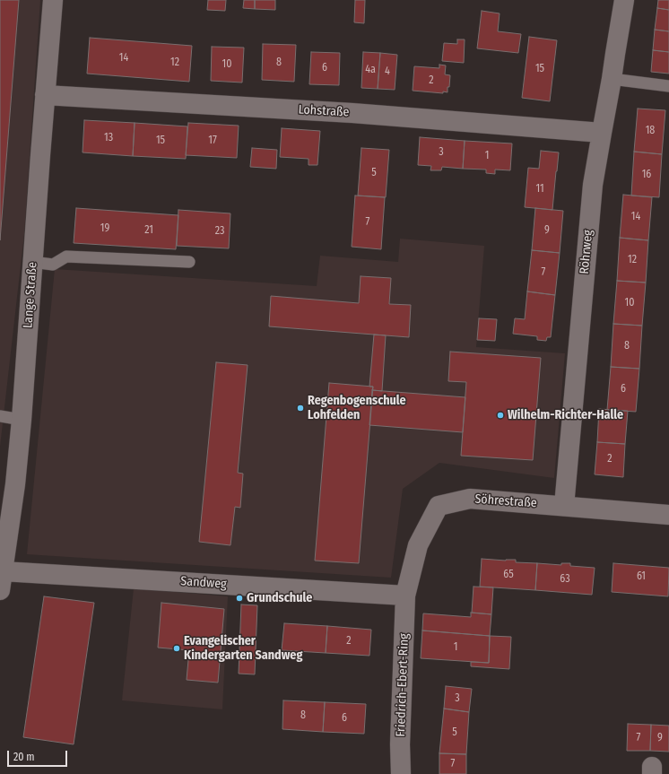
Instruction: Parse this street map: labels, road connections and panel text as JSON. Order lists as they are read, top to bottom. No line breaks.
{"streets":{"street":["Lohstraße","Röhrweg","Lange Straße","Söhrestraße","Sandweg","Friedrich-Ebert-Ring"]},"crossings":[["Lohstraße","Röhrweg"],["Lohstraße","Lange Straße"],["Röhrweg","Söhrestraße"],["Lange Straße","Sandweg"],["Söhrestraße","Sandweg"],["Söhrestraße","Friedrich-Ebert-Ring"],["Sandweg","Friedrich-Ebert-Ring"]],"places":["Regenbogenschule Lohfelden","Wilhelm-Richter-Halle","Grundschule","Evangelischer Kindergarten Sandweg"],"house_numbers":["14","12","8","10","6","15","4a","4","2","18","13","15","17","3","1","5","16","11","14","7","19","21","9","23","12","7","10","8","6","2","65","61","63","2","1","3","8","6","5","7","9","7"],"scale_bar":"20 m"}
